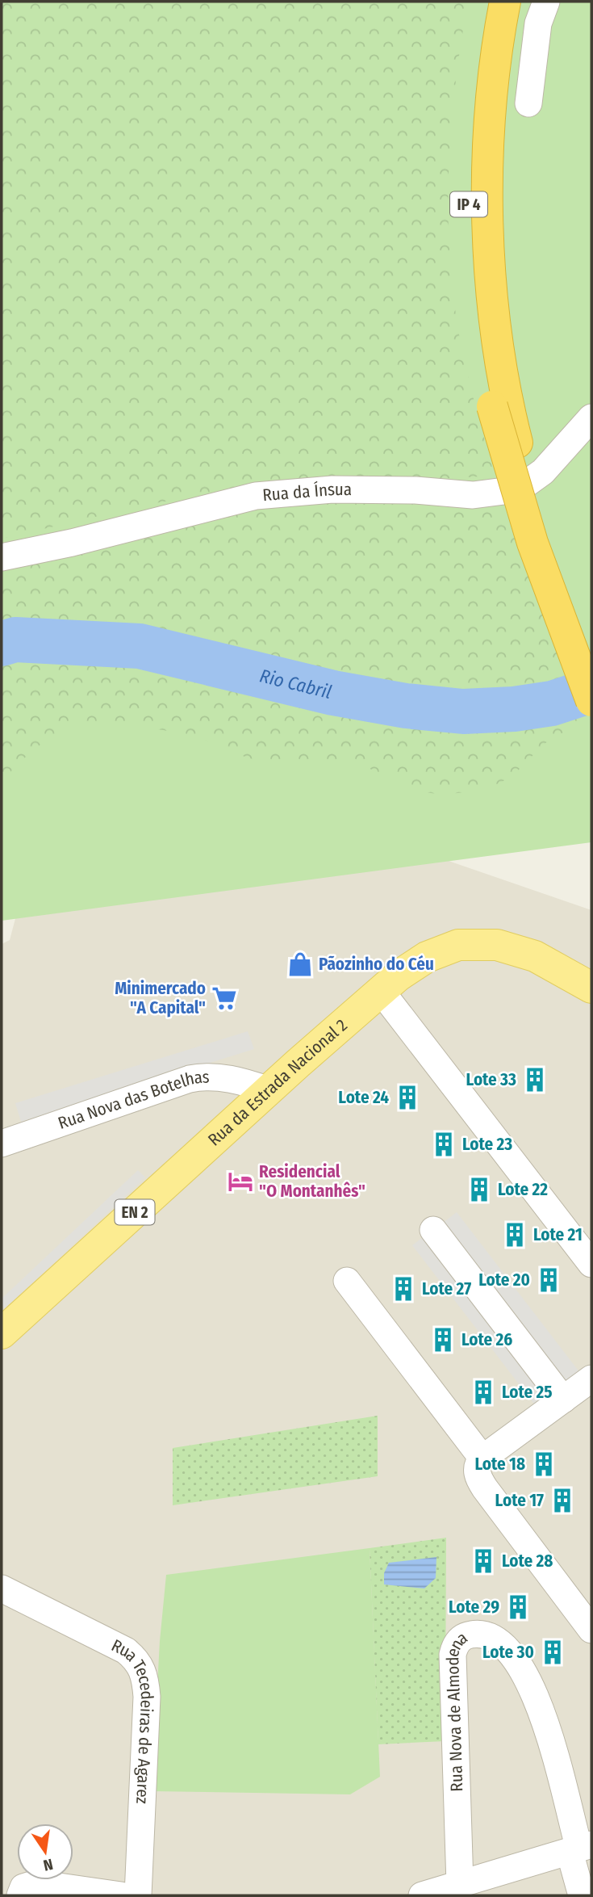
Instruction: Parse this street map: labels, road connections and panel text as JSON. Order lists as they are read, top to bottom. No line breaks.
{"streets":{"highway":["IP 4"],"main road":["Rua da Estrada Nacional 2","EN 2"],"street":["Rua da Ínsua","Rua Nova das Botelhas","Rua Nova de Almodena","Rua Tecedeiras de Agarez"]},"crossings":[["Rua da Estrada Nacional 2","Rua Nova das Botelhas"]],"water":["Rio Cabril"],"places":{"shop":["Pãozinho do Céu"],"supermarket":["Minimercado \"A Capital\""],"building":["Lote 33","Lote 24","Lote 23","Lote 22","Lote 21","Lote 20","Lote 27","Lote 26","Lote 25","Lote 18","Lote 17","Lote 28","Lote 29","Lote 30"],"hotel":["Residencial \"O Montanhês\""]},"north":"bottom"}
